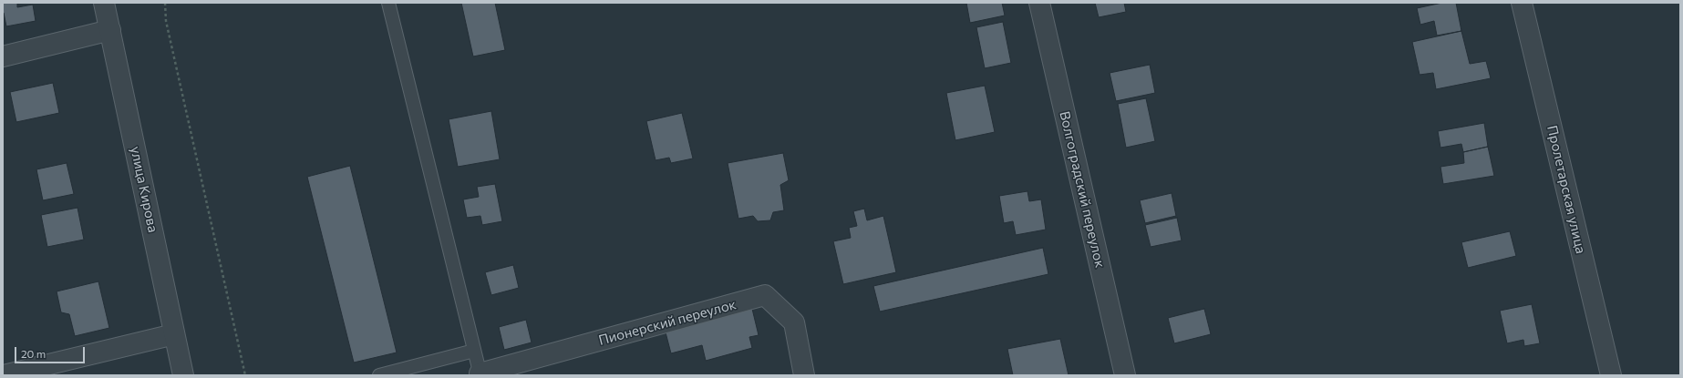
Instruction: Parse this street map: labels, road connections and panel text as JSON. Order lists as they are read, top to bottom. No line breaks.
{"streets":{"street":["улица Кирова","Волгоградский переулок","Пролетарская улица","Пионерский переулок"]},"scale_bar":"20 m"}
